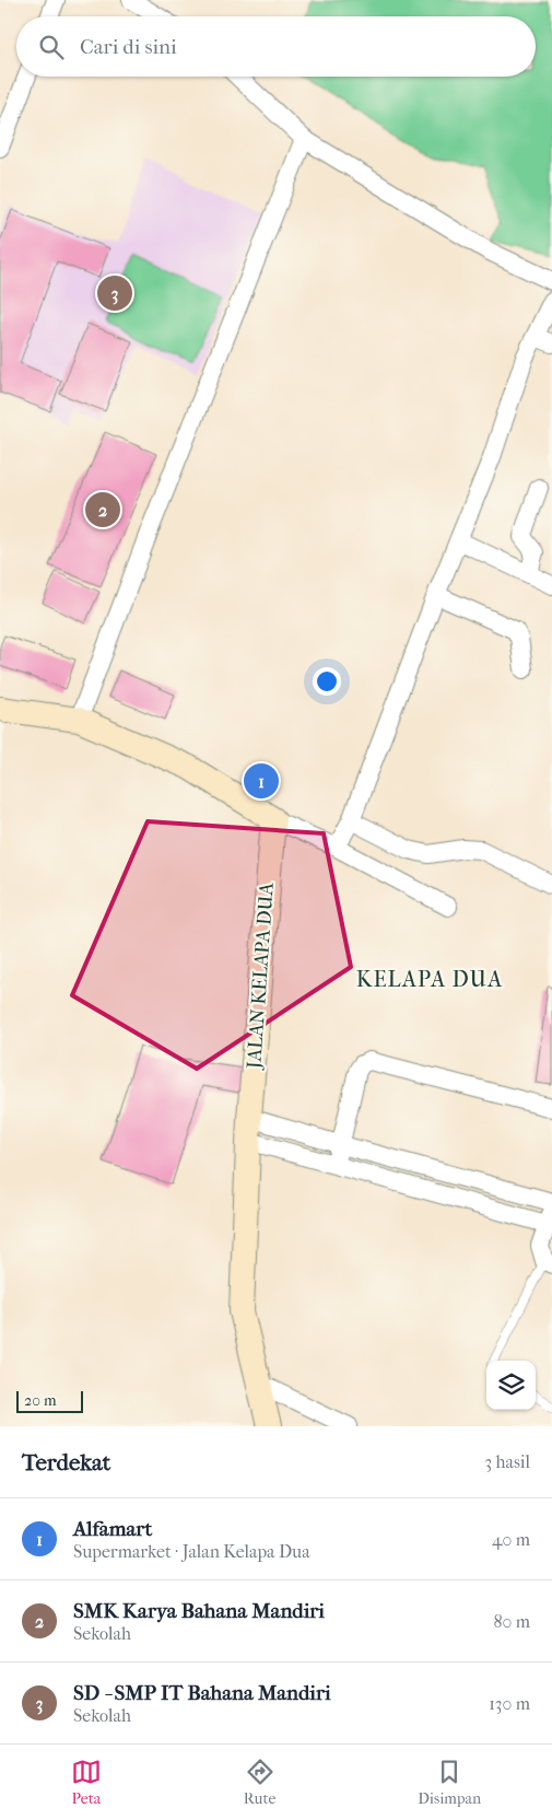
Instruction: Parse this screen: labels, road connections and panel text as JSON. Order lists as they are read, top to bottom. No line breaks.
{"streets":{"main road":["JALAN KELAPA DUA"]},"districts":["KELAPA DUA"],"scale_bar":"20 m","page":{"search":"Cari di sini","pins":["3","2","1"],"scale":"20 m","heading":["Terdekat","3 hasil"],"list":[{"mark":"1","name":"Alfamart","note":"Supermarket · Jalan Kelapa Dua","value":"40 m"},{"mark":"2","name":"SMK Karya Bahana Mandiri","note":"Sekolah","value":"80 m"},{"mark":"3","name":"SD - SMP IT Bahana Mandiri","note":"Sekolah","value":"130 m"}],"nav":["Peta","Rute","Disimpan"]}}
